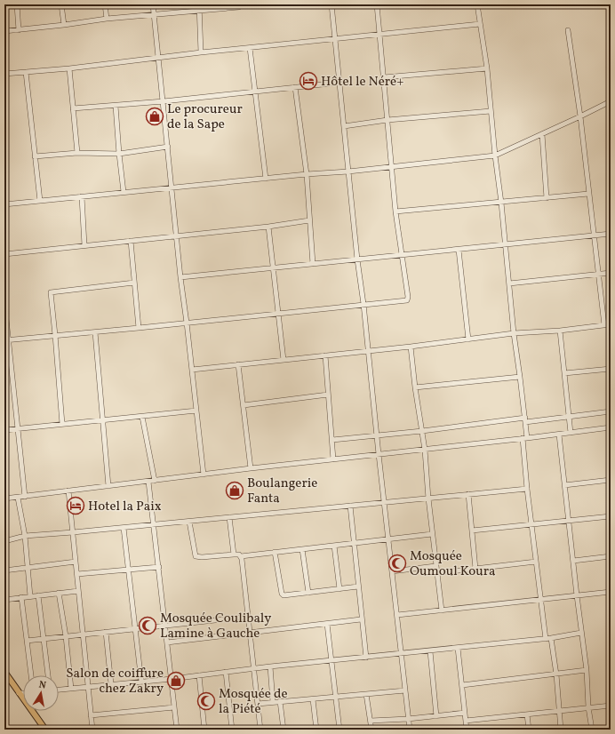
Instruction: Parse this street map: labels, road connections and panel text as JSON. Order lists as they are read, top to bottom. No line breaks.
{"places":{"hotel":["Hôtel le Néré+","Hotel la Paix"],"shop":["Le procureur de la Sape","Boulangerie Fanta","Salon de coiffure chez Zakry"],"mosque":["Mosquée Oumoul Koura","Mosquée Coulibaly Lamine à Gauche","Mosquée de la Piété"]},"north":"top"}
